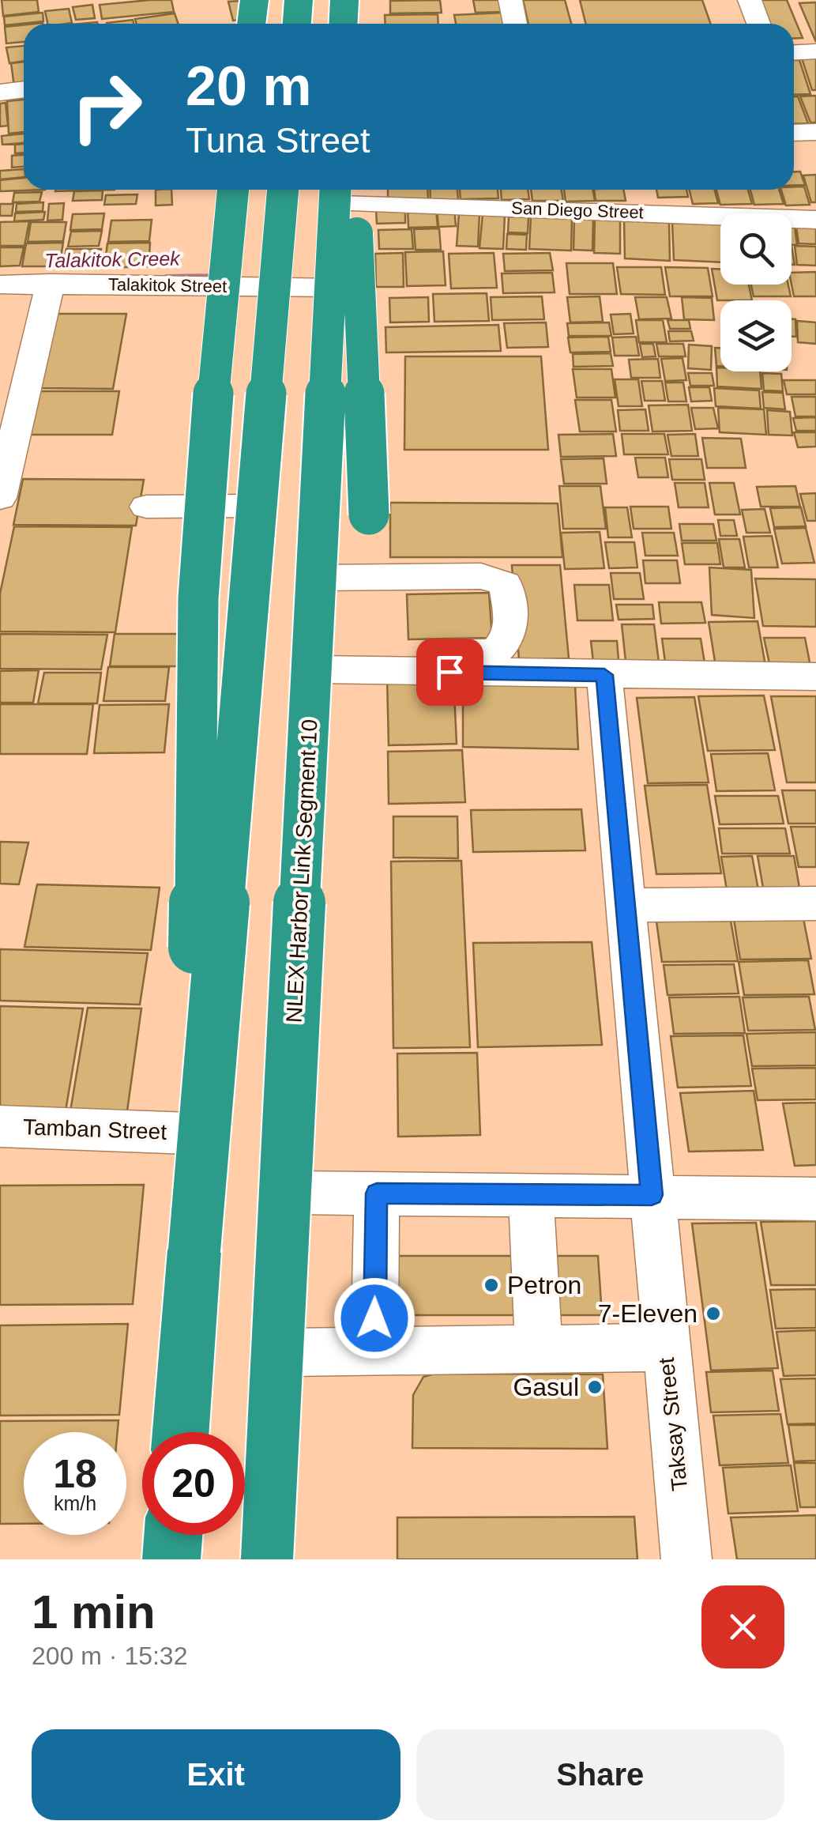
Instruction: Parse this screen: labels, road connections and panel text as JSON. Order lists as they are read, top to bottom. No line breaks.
{"streets":{"highway":["NLEX Harbor Link Segment 10"],"street":["San Diego Street","Talakitok Street","Tamban Street","Taksay Street"]},"crossings":[["San Diego Street","NLEX Harbor Link Segment 10"]],"water":["Talakitok Creek"],"places":["Petron","7-Eleven","Gasul"],"page":{"turn":["20 m","Tuna Street"],"speed":"18 km/h","limit":"20","heading":["1 min","200 m · 15:32"],"buttons":["Exit","Share"]}}
